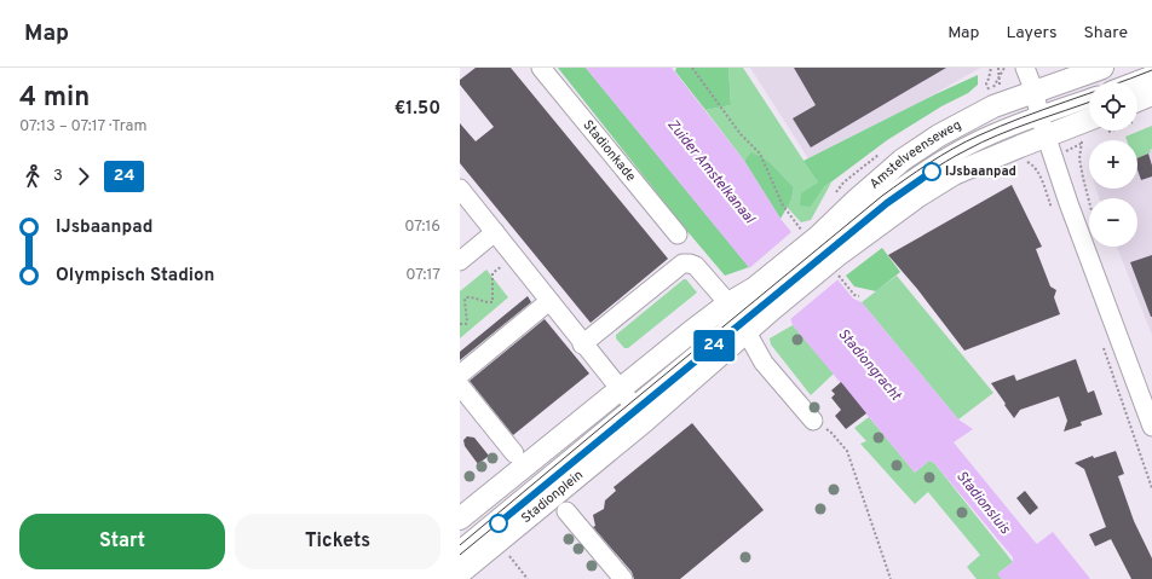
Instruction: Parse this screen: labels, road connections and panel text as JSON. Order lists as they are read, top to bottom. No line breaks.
{"streets":{"main road":["Amstelveenseweg","Stadionplein"],"street":["Stadionkade"]},"crossings":[["Amstelveenseweg","Stadionplein"]],"water":["Zuider Amstelkanaal","Stadiongracht","Stadionsluis"],"places":["IJsbaanpad"],"lines":["tram line 24"],"page":{"header":"Map","nav":["Map","Layers","Share"],"heading":["4 min","07:13 – 07:17 · Tram","€1.50"],"on_map":"24","map_buttons":["+","−"],"legs":["3","24"],"list":[{"name":"IJsbaanpad","value":"07:16"},{"name":"Olympisch Stadion","value":"07:17"}],"buttons":["Start","Tickets"]}}
